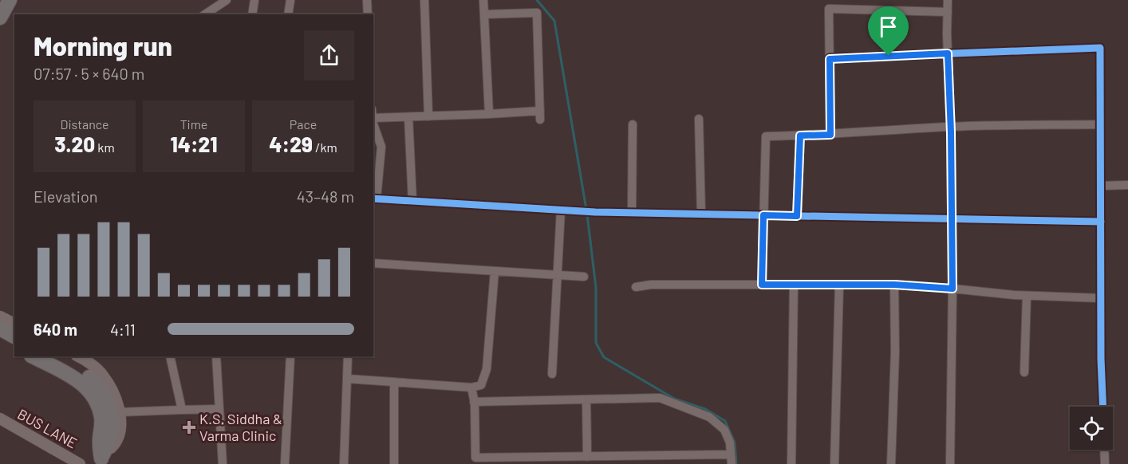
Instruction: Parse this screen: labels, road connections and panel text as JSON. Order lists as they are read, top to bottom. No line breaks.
{"streets":{"street":["BUS LANE"]},"places":{"health":["K.S. Siddha & Varma Clinic"]},"page":{"heading":["Morning run","07:57 · 5 × 640 m"],"stats":[["Distance","3.20 km"],["Time","14:21"],["Pace","4:29 /km"]],"chart":["Elevation","43–48 m"],"list":[{"name":"640 m","note":"4:11"}]}}
